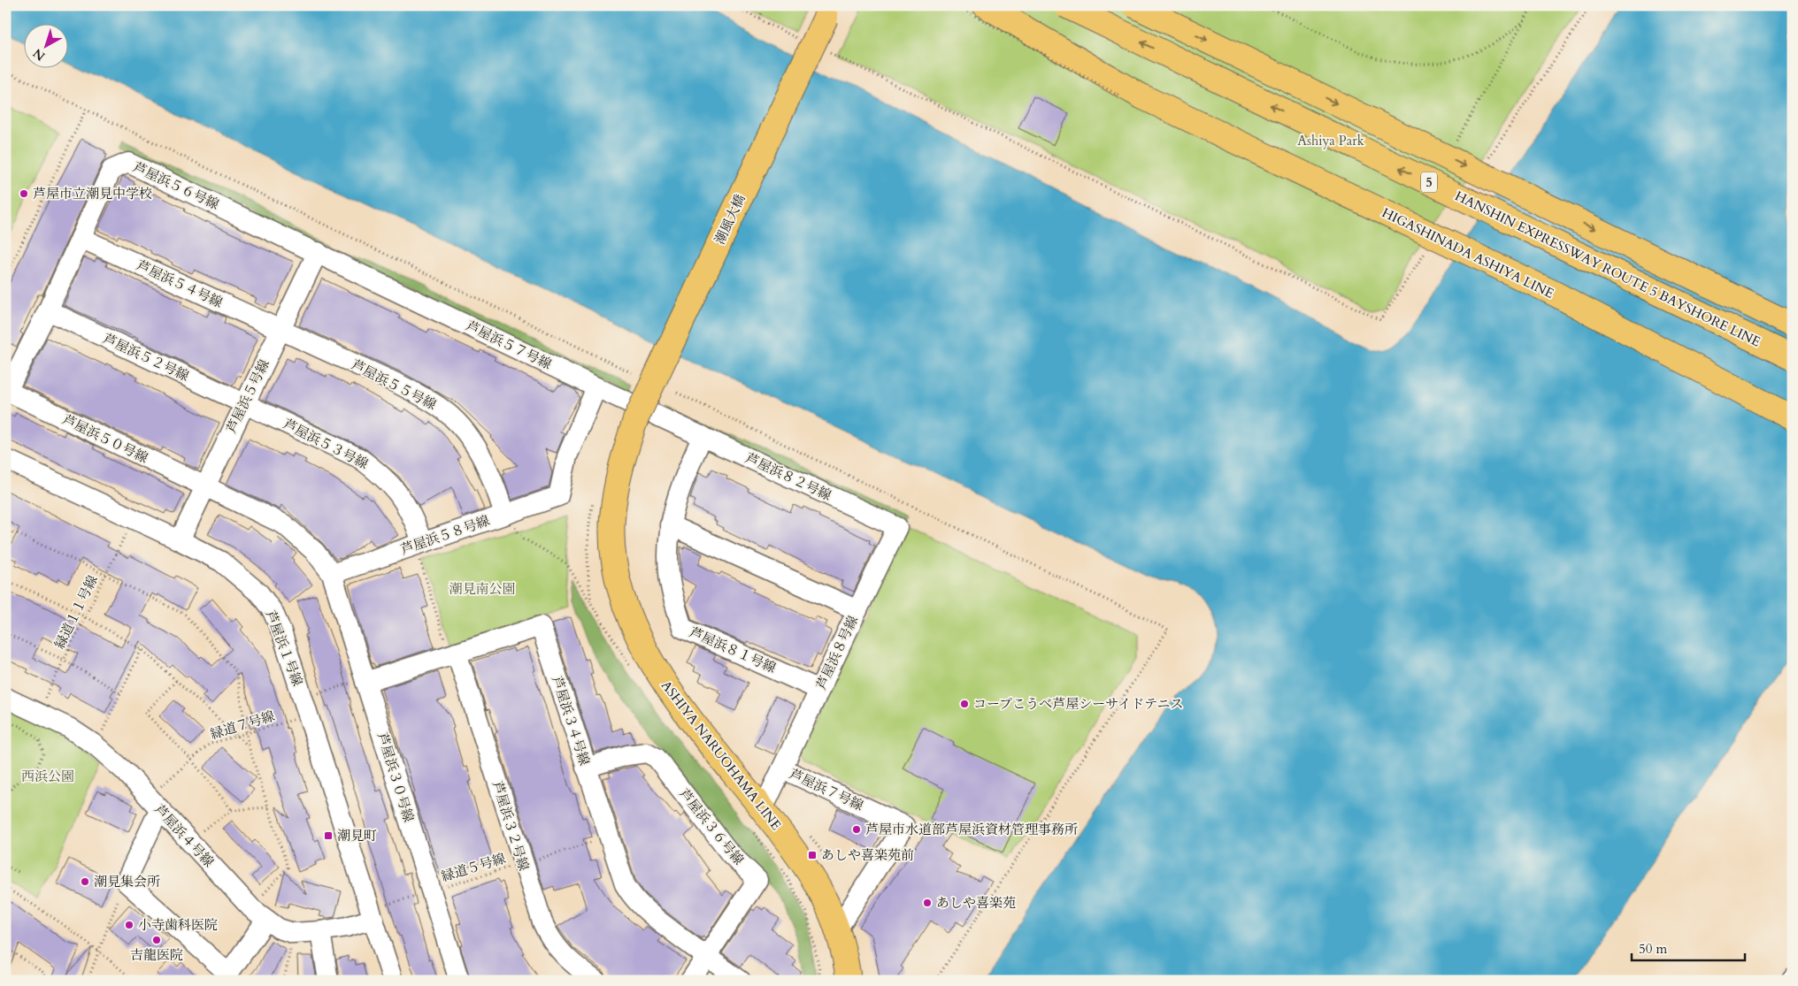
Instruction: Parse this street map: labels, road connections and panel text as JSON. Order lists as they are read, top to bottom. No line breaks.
{"streets":{"main road":["5","潮風大橋","HIGASHINADA ASHIYA LINE","HANSHIN EXPRESSWAY ROUTE 5 BAYSHORE LINE","ASHIYA NARUOHAMA LINE"],"street":["芦屋浜５６号線","芦屋浜５４号線","芦屋浜５７号線","芦屋浜５２号線","芦屋浜５５号線","芦屋浜５号線","芦屋浜５０号線","芦屋浜５３号線","芦屋浜８２号線","芦屋浜５８号線","芦屋浜１号線","芦屋浜８１号線","芦屋浜８号線","芦屋浜３４号線","芦屋浜３０号線","芦屋浜７号線","芦屋浜３２号線","芦屋浜３６号線","芦屋浜４号線"],"path":["緑道１１号線","緑道７号線","緑道５号線"]},"crossings":[["芦屋浜５６号線","芦屋浜５４号線"],["芦屋浜５６号線","芦屋浜５７号線"],["芦屋浜５６号線","芦屋浜５２号線"],["芦屋浜５６号線","芦屋浜５号線"],["芦屋浜５６号線","芦屋浜５０号線"],["潮風大橋","ASHIYA NARUOHAMA LINE"],["芦屋浜５４号線","芦屋浜５５号線"],["芦屋浜５４号線","芦屋浜５号線"],["芦屋浜５７号線","芦屋浜５号線"],["芦屋浜５７号線","芦屋浜８２号線"],["芦屋浜５７号線","芦屋浜５８号線"],["芦屋浜５２号線","芦屋浜５号線"],["芦屋浜５２号線","芦屋浜５３号線"],["芦屋浜５５号線","芦屋浜５号線"],["芦屋浜５５号線","芦屋浜５８号線"],["芦屋浜５号線","芦屋浜５０号線"],["芦屋浜５号線","芦屋浜５３号線"],["芦屋浜５号線","芦屋浜１号線"],["芦屋浜５０号線","芦屋浜５８号線"],["芦屋浜５０号線","芦屋浜３０号線"],["芦屋浜５３号線","芦屋浜５８号線"],["芦屋浜８２号線","芦屋浜５８号線"],["芦屋浜８２号線","芦屋浜８１号線"],["芦屋浜８２号線","芦屋浜８号線"],["芦屋浜５８号線","芦屋浜３０号線"],["緑道１１号線","芦屋浜１号線"],["緑道１１号線","芦屋浜４号線"],["芦屋浜１号線","緑道７号線"],["芦屋浜１号線","芦屋浜４号線"],["芦屋浜１号線","緑道５号線"],["芦屋浜８１号線","芦屋浜８号線"],["芦屋浜８号線","ASHIYA NARUOHAMA LINE"],["芦屋浜８号線","芦屋浜７号線"],["芦屋浜３４号線","緑道７号線"],["芦屋浜３４号線","芦屋浜３０号線"],["芦屋浜３４号線","芦屋浜３２号線"],["芦屋浜３４号線","芦屋浜３６号線"],["芦屋浜３４号線","緑道５号線"],["緑道７号線","芦屋浜３０号線"],["緑道７号線","芦屋浜４号線"],["ASHIYA NARUOHAMA LINE","芦屋浜７号線"],["芦屋浜３０号線","緑道５号線"],["芦屋浜３２号線","緑道５号線"],["芦屋浜４号線","緑道５号線"]],"parks":["Ashiya Park","潮見南公園","西浜公園"],"places":{"other":["芦屋市立潮見中学校","コープこうべ芦屋シーサイドテニス","芦屋市水道部芦屋浜資材管理事務所","潮見集会所","あしや喜楽苑","小寺歯科医院","吉龍医院"],"transit":["潮見町","あしや喜楽苑前"]},"scale_bar":"50 m","north":"bottom left"}
